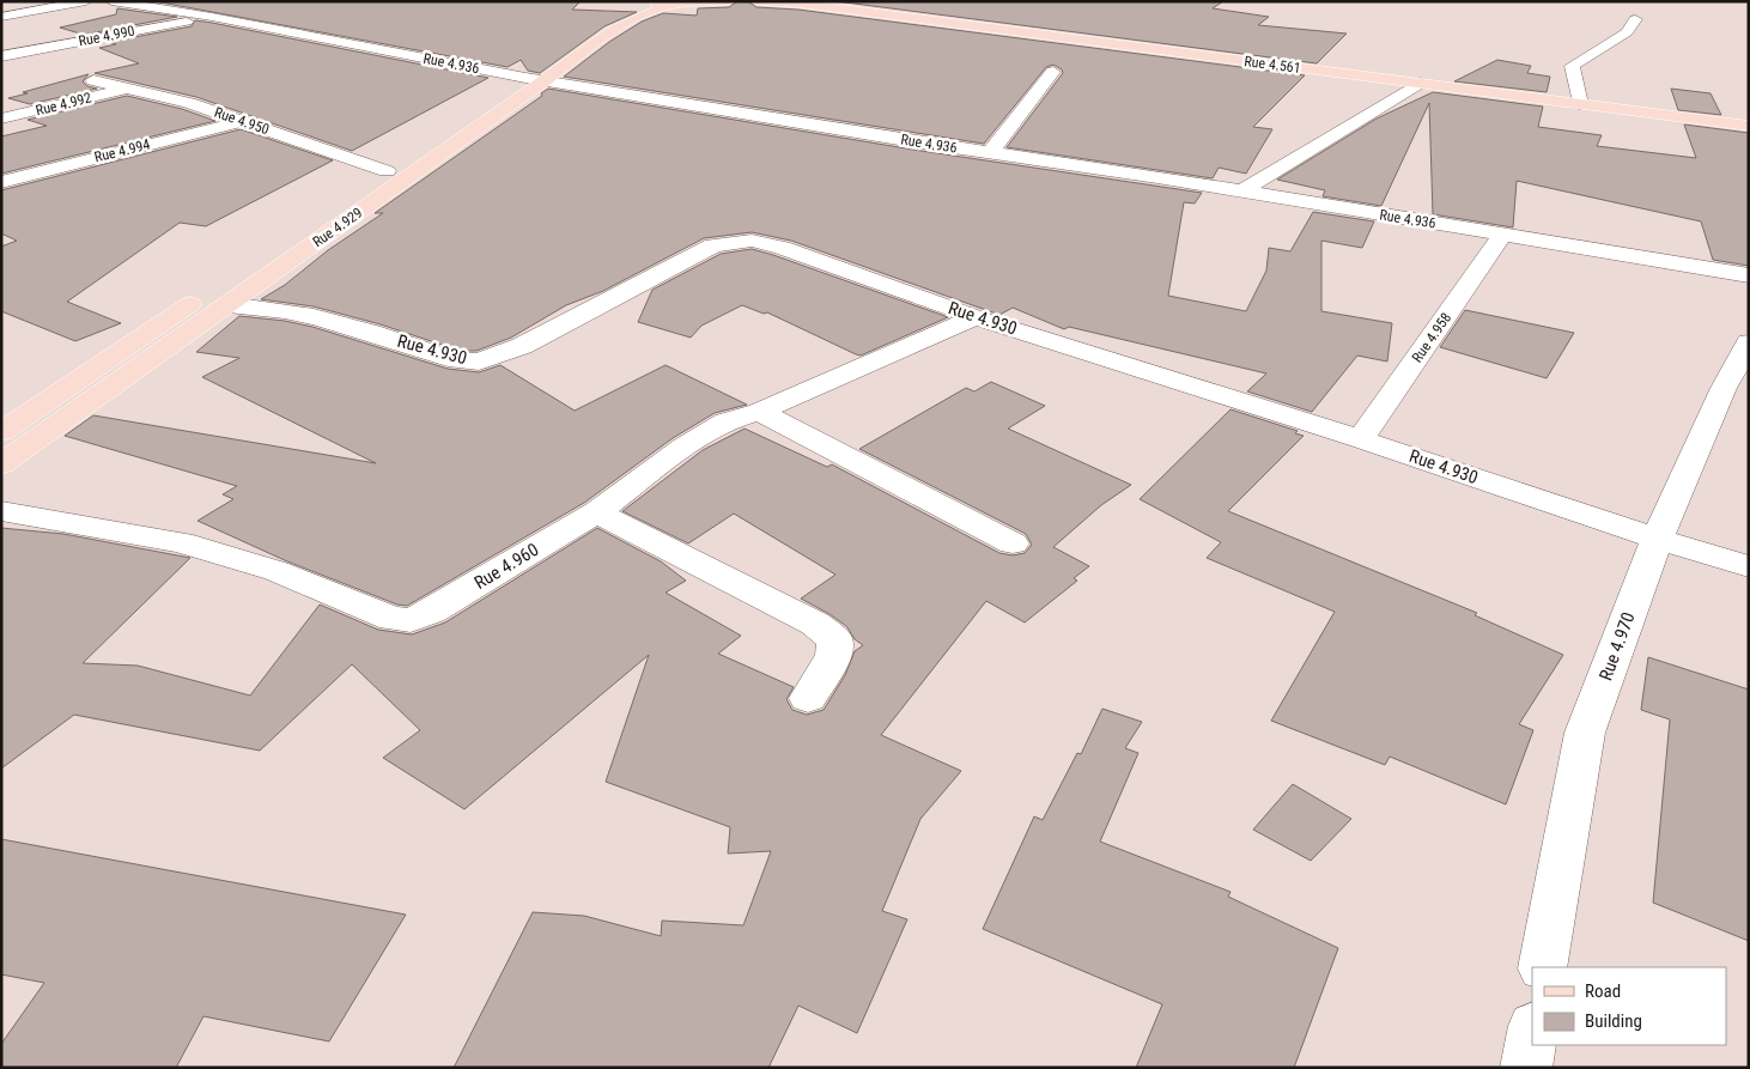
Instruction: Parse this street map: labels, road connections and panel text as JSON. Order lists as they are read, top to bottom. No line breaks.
{"streets":{"main road":["Rue 4.561","Rue 4.929"],"street":["Rue 4.990","Rue 4.936","Rue 4.992","Rue 4.950","Rue 4.994","Rue 4.930","Rue 4.958","Rue 4.960","Rue 4.970"]},"crossings":[["Rue 4.990","Rue 4.936"],["Rue 4.936","Rue 4.929"],["Rue 4.936","Rue 4.958"],["Rue 4.992","Rue 4.950"],["Rue 4.950","Rue 4.994"],["Rue 4.950","Rue 4.929"],["Rue 4.929","Rue 4.930"],["Rue 4.930","Rue 4.958"],["Rue 4.930","Rue 4.960"],["Rue 4.930","Rue 4.970"]],"legend":["Road","Building"]}
